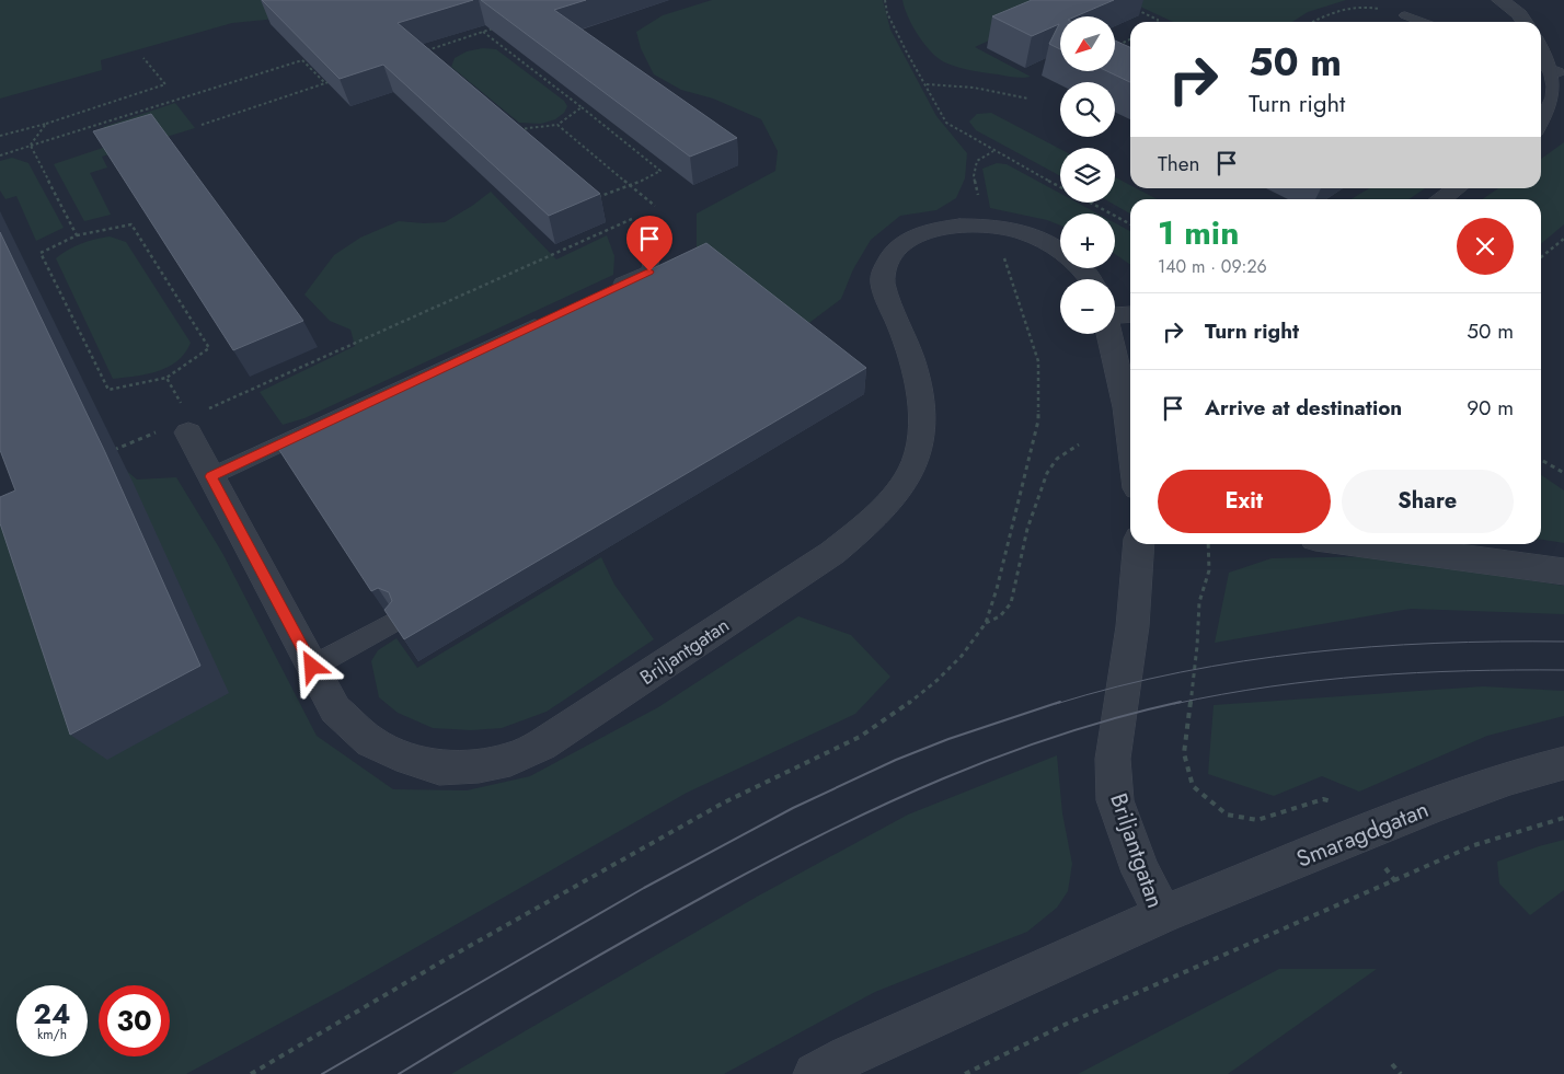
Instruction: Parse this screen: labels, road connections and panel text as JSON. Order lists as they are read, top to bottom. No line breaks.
{"streets":{"street":["Briljantgatan","Smaragdgatan"]},"crossings":[["Briljantgatan","Smaragdgatan"]],"north":"bottom left","page":{"map_buttons":["+","−"],"turn":["50 m","Turn right"],"then":"Then","heading":["1 min","140 m · 09:26"],"list":[{"name":"Turn right","value":"50 m"},{"name":"Arrive at destination","value":"90 m"}],"buttons":["Exit","Share"],"speed":"24 km/h","limit":"30"}}
